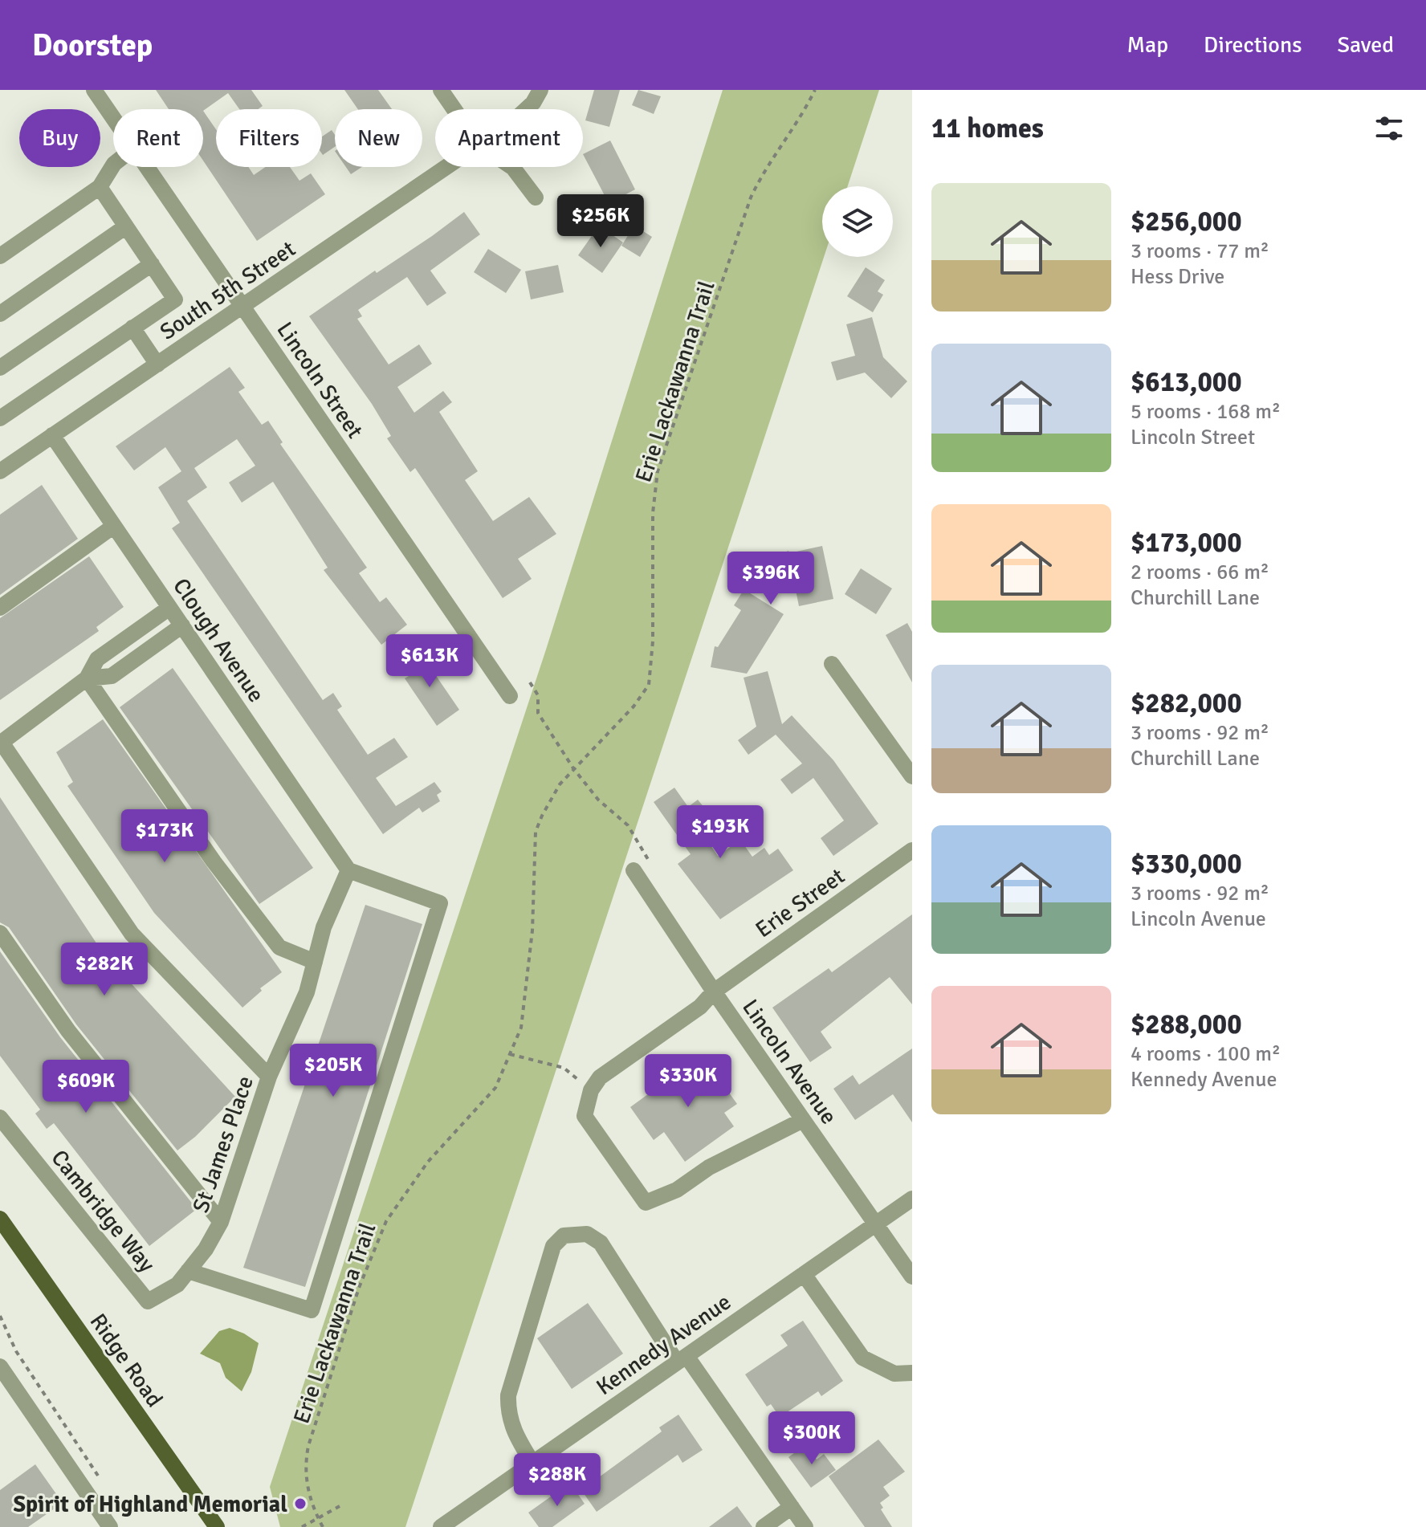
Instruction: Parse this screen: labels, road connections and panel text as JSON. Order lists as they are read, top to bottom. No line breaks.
{"streets":{"main road":["Ridge Road"],"street":["South 5th Street","Lincoln Street","Clough Avenue","Erie Street","Lincoln Avenue","St James Place","Cambridge Way","Kennedy Avenue"],"path":["Erie Lackawanna Trail"]},"crossings":[["South 5th Street","Lincoln Street"],["South 5th Street","Clough Avenue"],["Clough Avenue","St James Place"],["Erie Street","Lincoln Avenue"],["Lincoln Avenue","Kennedy Avenue"],["St James Place","Cambridge Way"]],"places":["Spirit of Highland Memorial"],"page":{"header":"Doorstep","nav":["Map","Directions","Saved"],"heading":"11 homes","chip":["Buy","Rent","Filters","New","Apartment"],"list":[{"name":"$256,000","note":"3 rooms · 77 m² · Hess Drive"},{"name":"$613,000","note":"5 rooms · 168 m² · Lincoln Street"},{"name":"$173,000","note":"2 rooms · 66 m² · Churchill Lane"},{"name":"$282,000","note":"3 rooms · 92 m² · Churchill Lane"},{"name":"$330,000","note":"3 rooms · 92 m² · Lincoln Avenue"},{"name":"$288,000","note":"4 rooms · 100 m² · Kennedy Avenue"}],"price":["$256K","$396K","$613K","$193K","$173K","$282K","$205K","$330K","$609K","$300K","$288K"]}}
